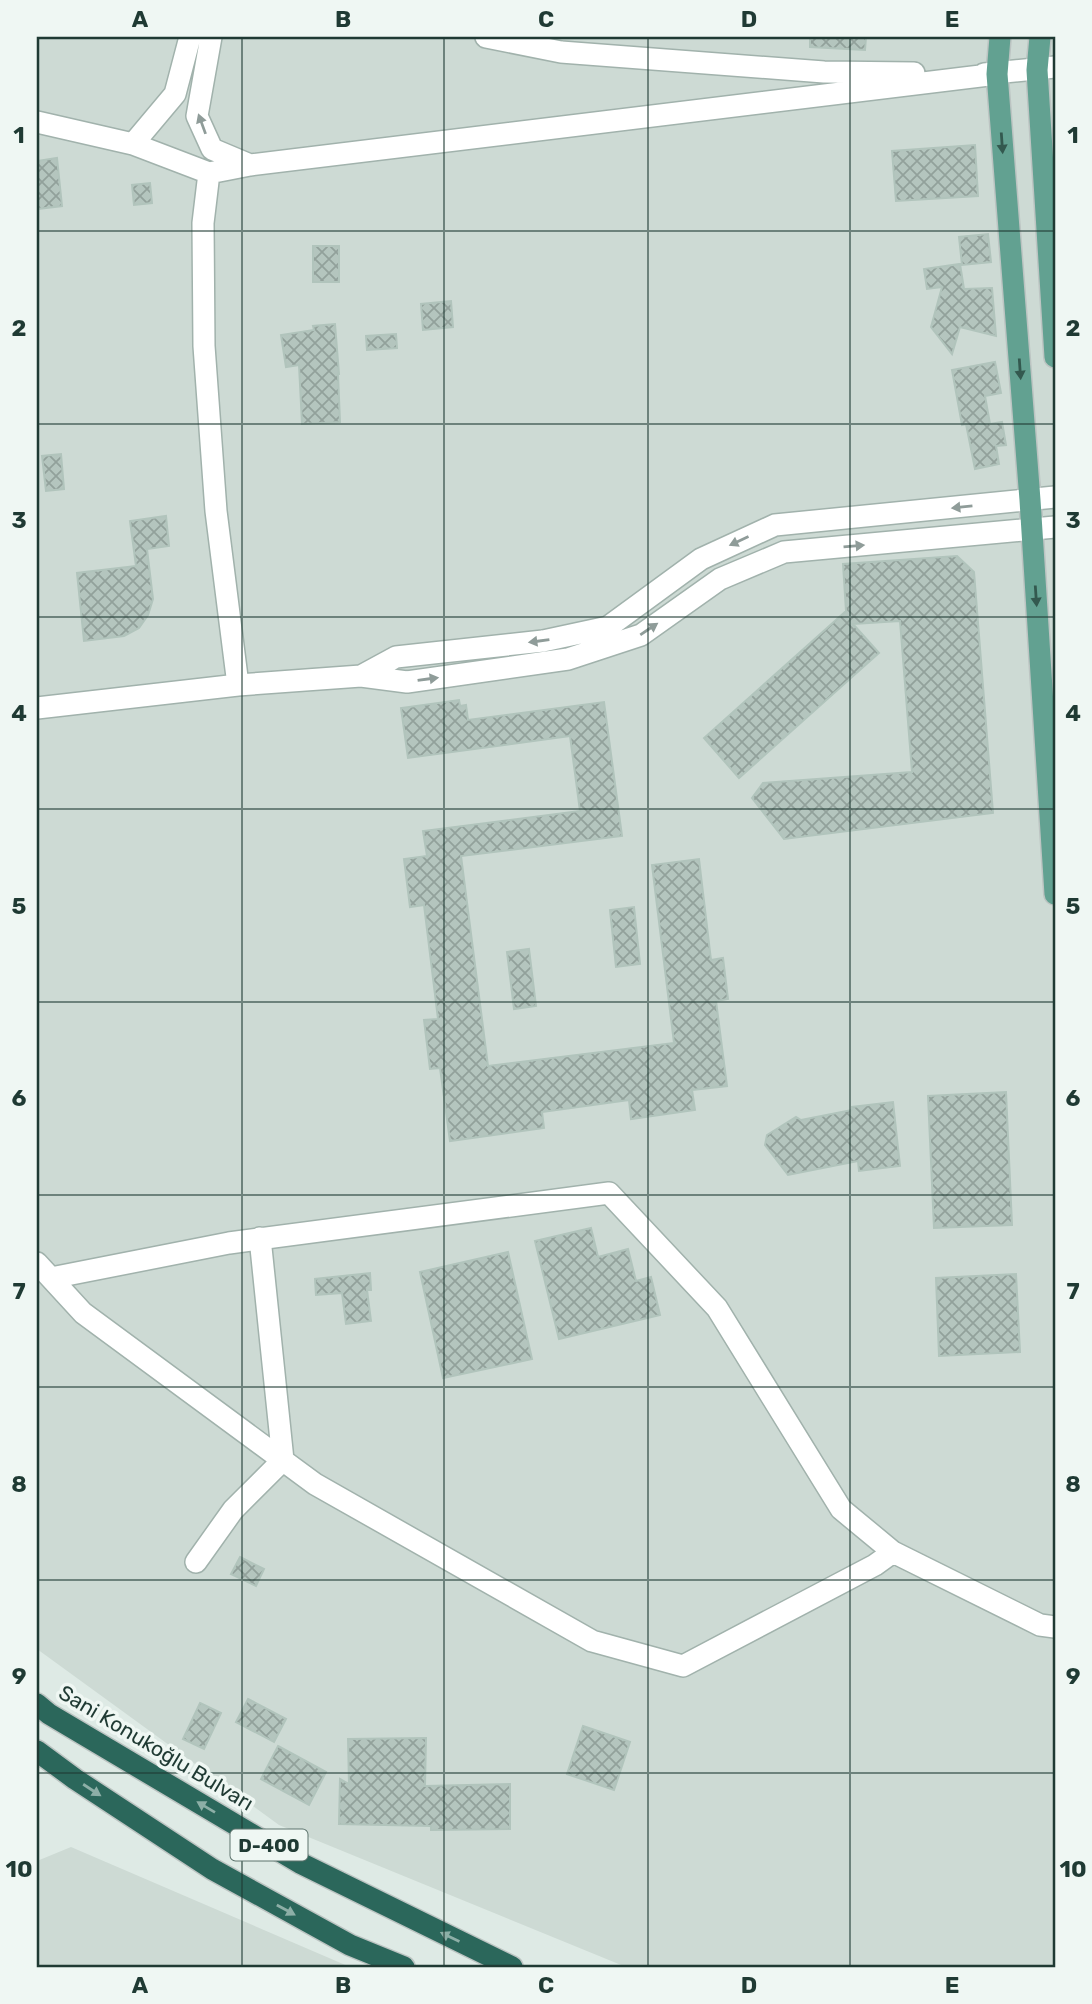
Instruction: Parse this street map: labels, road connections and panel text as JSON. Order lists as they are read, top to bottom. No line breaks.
{"streets":{"highway":["Sani Konukoğlu Bulvarı","D-400"]},"grid":{"columns":["A","B","C","D","E"],"rows":["1","2","3","4","5","6","7","8","9","10"]}}
